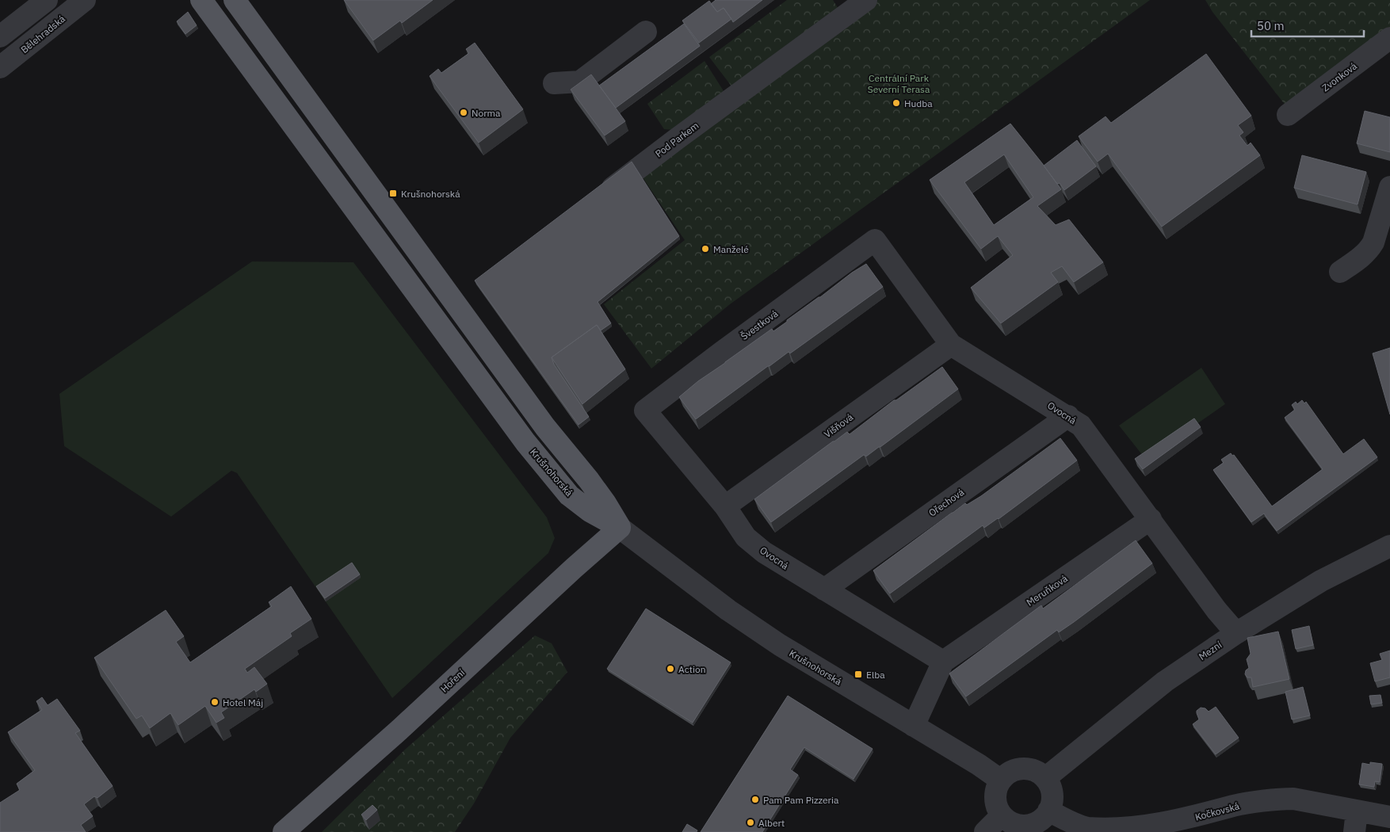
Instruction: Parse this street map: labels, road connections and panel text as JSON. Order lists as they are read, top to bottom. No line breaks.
{"streets":{"main road":["Krušnohorská","Hoření"],"street":["Bělehradská","Zvonková","Pod Parkem","Švestková","Ovocná","Višňová","Ořechová","Meruňková","Mezní","Kočkovská"]},"crossings":[["Švestková","Ovocná"],["Ovocná","Višňová"],["Ovocná","Ořechová"],["Ovocná","Meruňková"],["Ovocná","Mezní"],["Krušnohorská","Mezní"],["Krušnohorská","Hoření"],["Krušnohorská","Kočkovská"],["Mezní","Kočkovská"]],"parks":["Centrální Park Severní Terasa"],"places":{"other":["Hudba","Norma","Manželé","Action","Hotel Máj","Pam Pam Pizzeria","Albert"],"transit":["Krušnohorská","Elba"]},"scale_bar":"50 m"}
